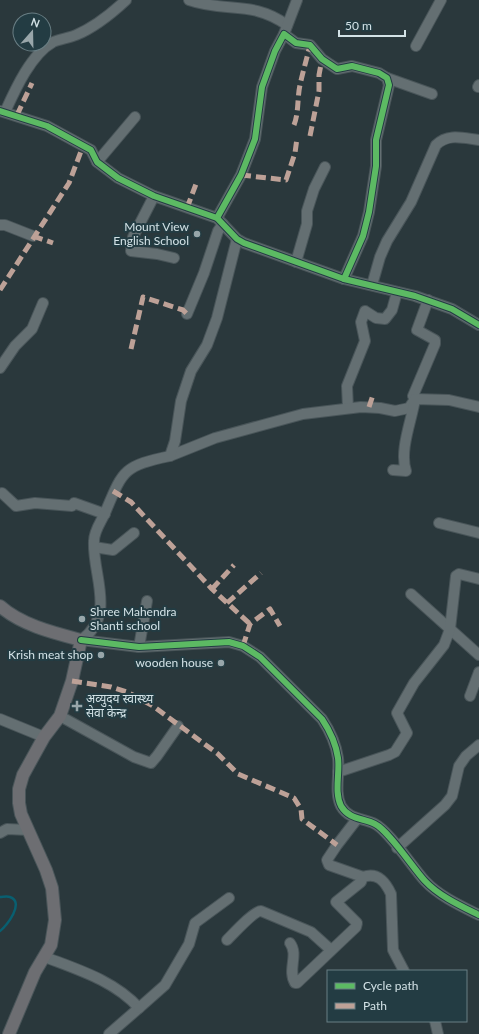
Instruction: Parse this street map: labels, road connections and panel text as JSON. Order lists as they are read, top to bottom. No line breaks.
{"places":{"other":["Mount View English School","Shree Mahendra Shanti school","Krish meat shop","wooden house"],"health":["अव्युदय स्वास्थ्य सेवा केन्द्र"]},"legend":["Cycle path","Path"],"scale_bar":"50 m","north":"top"}
